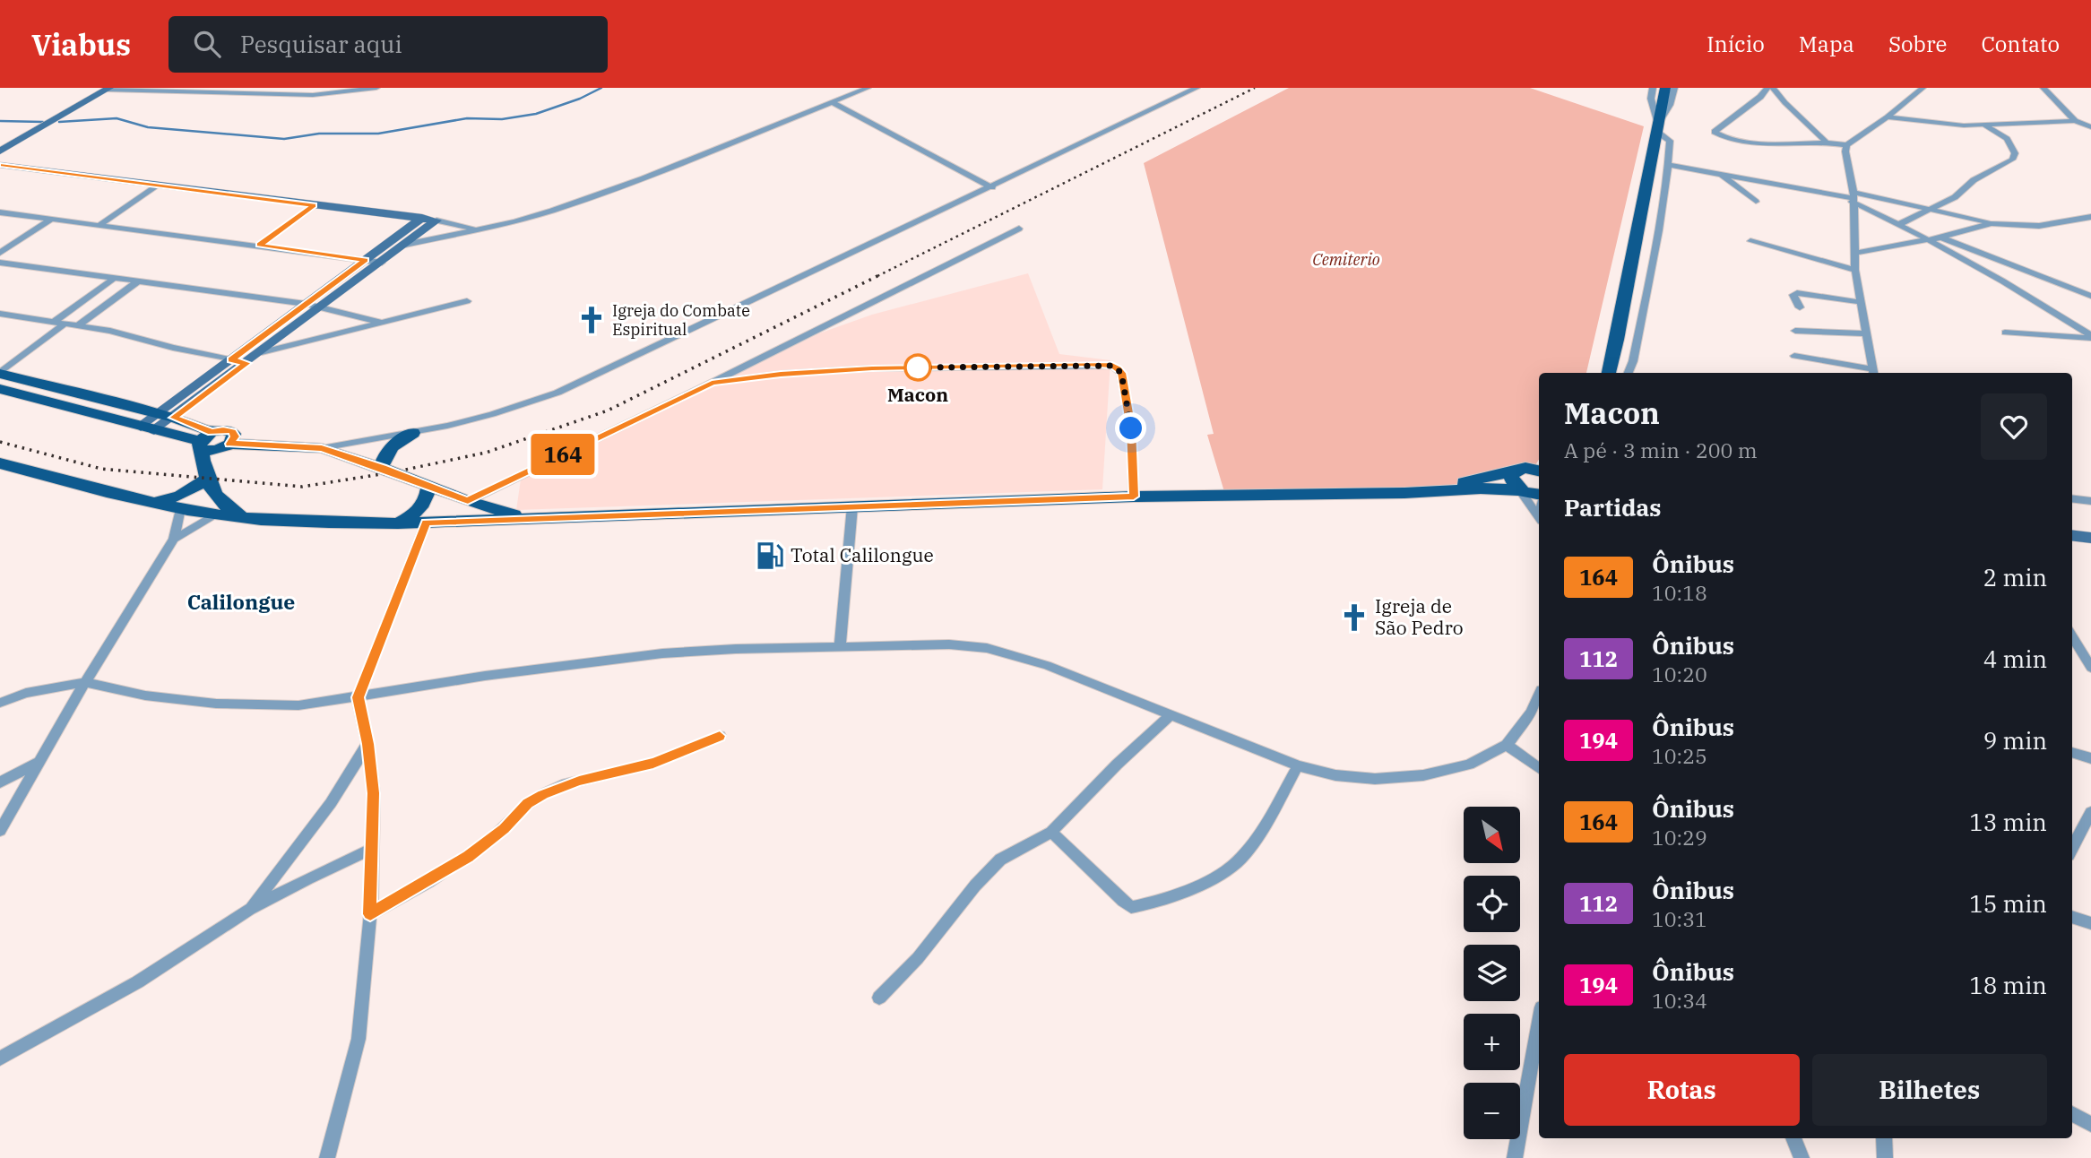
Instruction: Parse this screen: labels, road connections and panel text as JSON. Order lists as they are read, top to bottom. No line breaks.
{"districts":["Calilongue"],"parks":["Cemiterio"],"places":{"church":["Igreja do Combate Espiritual","Igreja de São Pedro"],"other":["Macon"],"fuel station":["Total Calilongue"]},"lines":["bus line 164"],"north":"bottom right","page":{"header":"Viabus","search":"Pesquisar aqui","nav":["Início","Mapa","Sobre","Contato"],"on_map":"164","heading":[["Macon","A pé · 3 min · 200 m"],"Partidas"],"list":[{"mark":"164","name":"Ônibus","note":"10:18","value":"2 min"},{"mark":"112","name":"Ônibus","note":"10:20","value":"4 min"},{"mark":"194","name":"Ônibus","note":"10:25","value":"9 min"},{"mark":"164","name":"Ônibus","note":"10:29","value":"13 min"},{"mark":"112","name":"Ônibus","note":"10:31","value":"15 min"},{"mark":"194","name":"Ônibus","note":"10:34","value":"18 min"}],"map_buttons":["+","−"],"buttons":["Rotas","Bilhetes"]}}
